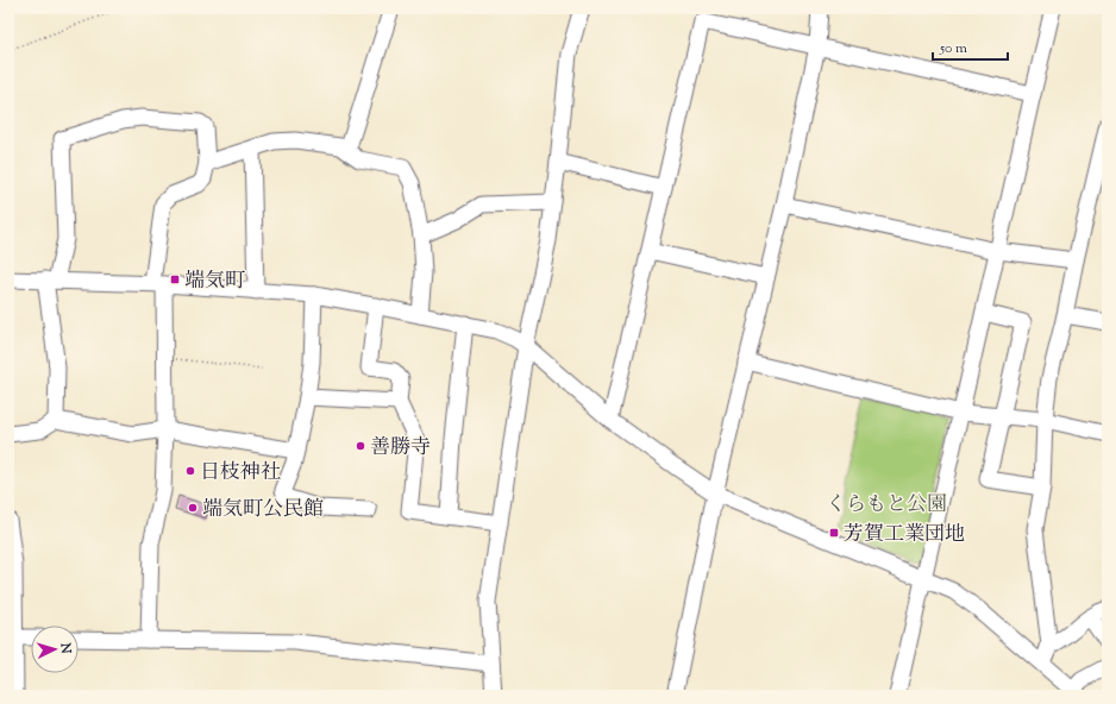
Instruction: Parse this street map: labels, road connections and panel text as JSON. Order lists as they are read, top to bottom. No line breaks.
{"parks":["くらもと公園"],"places":{"transit":["端気町","芳賀工業団地"],"other":["善勝寺","日枝神社","端気町公民館"]},"scale_bar":"50 m","north":"right"}
